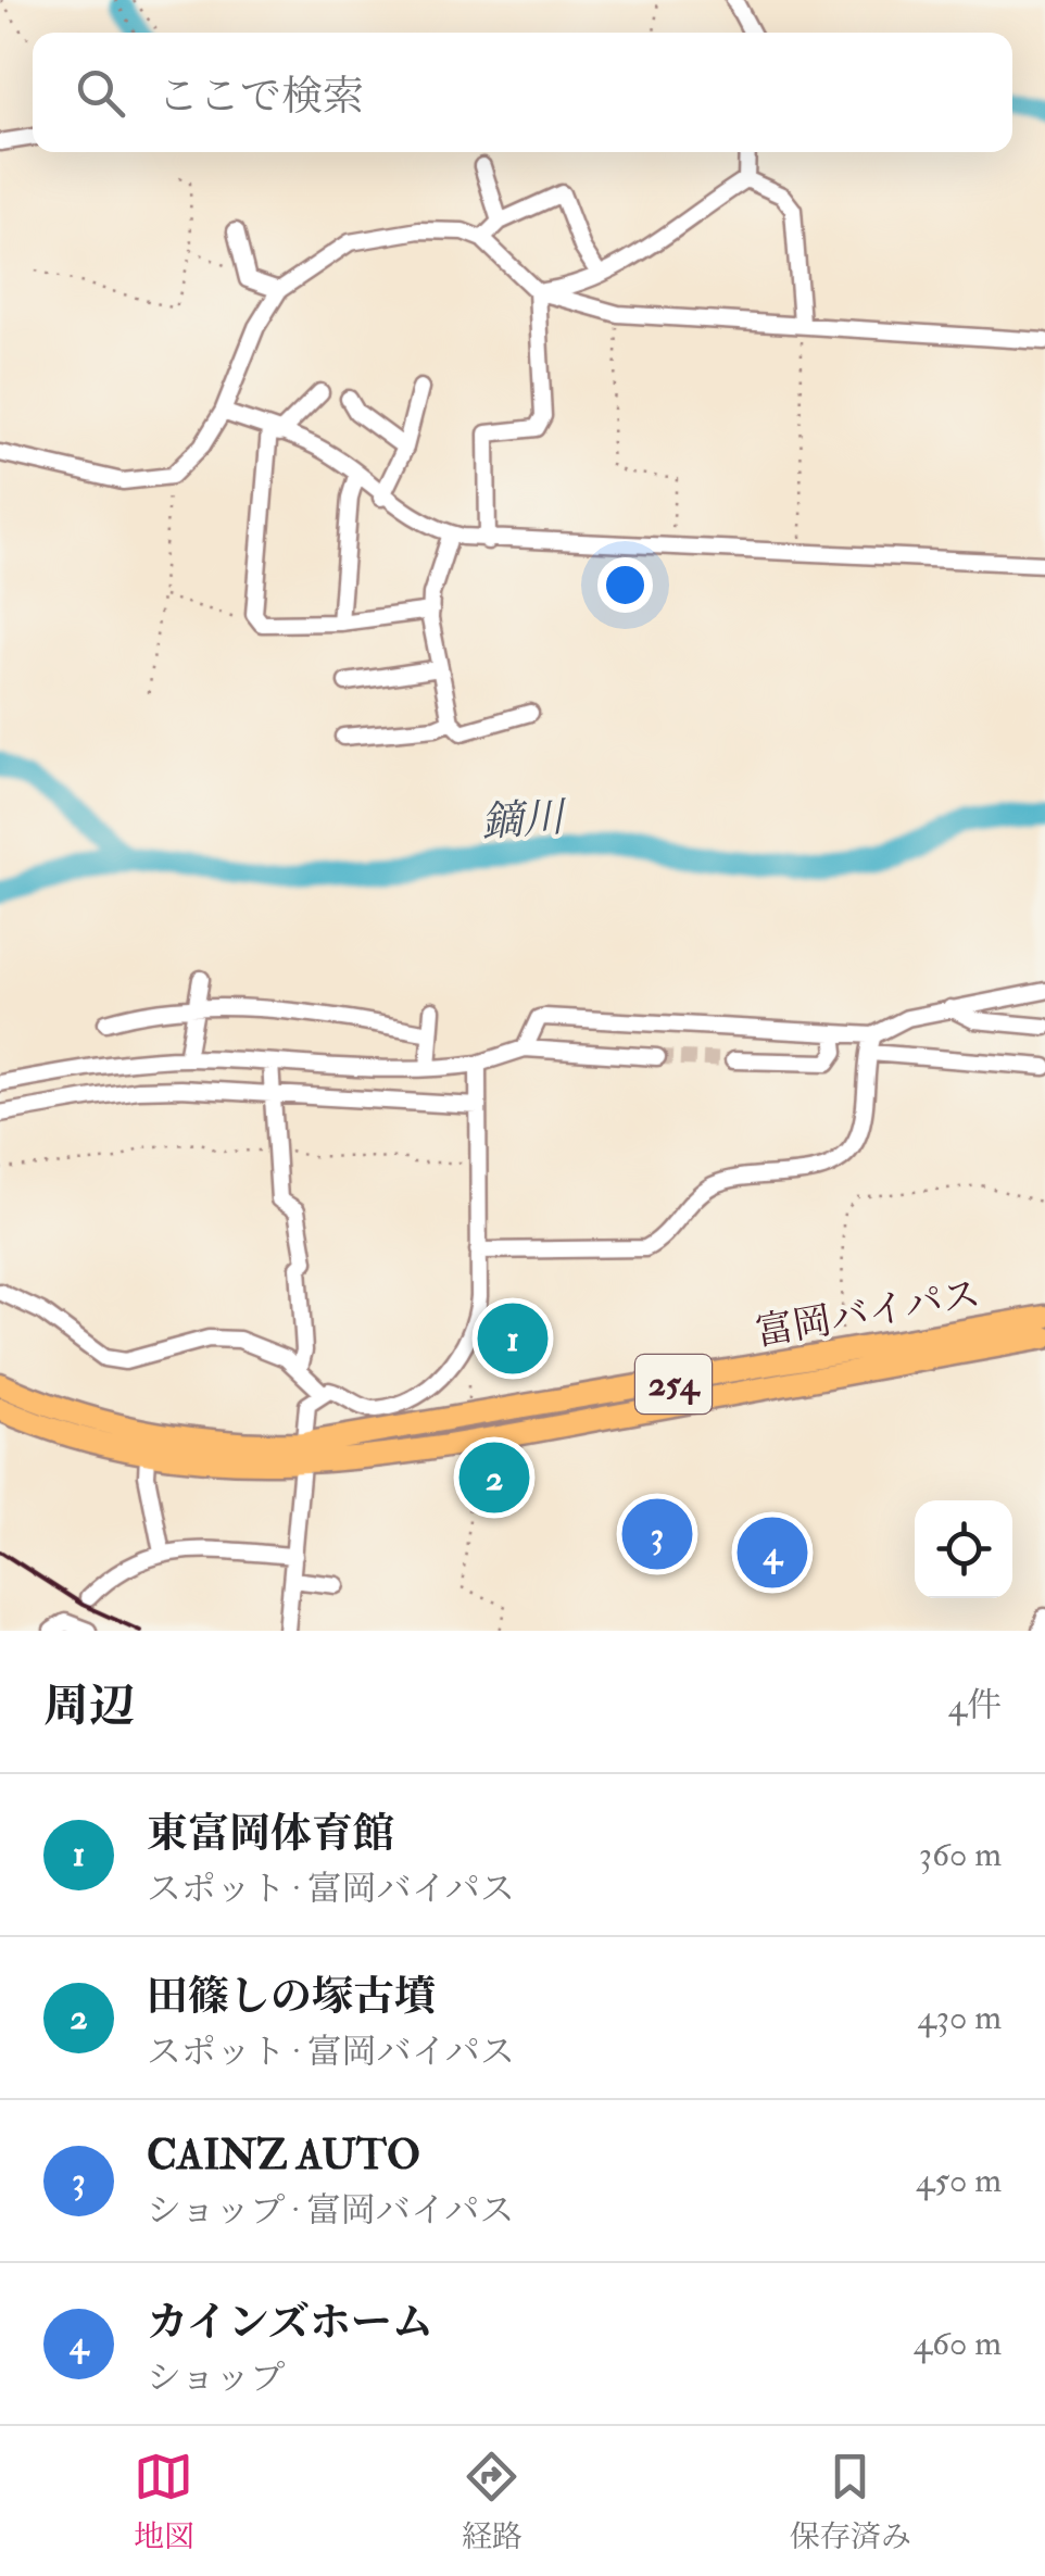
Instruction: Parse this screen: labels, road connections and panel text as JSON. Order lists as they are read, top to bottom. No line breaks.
{"streets":{"highway":["富岡バイパス","254"]},"water":["鏑川"],"page":{"search":"ここで検索","pins":["1","2","3","4"],"heading":["周辺","4件"],"list":[{"mark":"1","name":"東富岡体育館","note":"スポット · 富岡バイパス","value":"360 m"},{"mark":"2","name":"田篠しの塚古墳","note":"スポット · 富岡バイパス","value":"430 m"},{"mark":"3","name":"CAINZ AUTO","note":"ショップ · 富岡バイパス","value":"450 m"},{"mark":"4","name":"カインズホーム","note":"ショップ","value":"460 m"}],"nav":["地図","経路","保存済み"]}}
